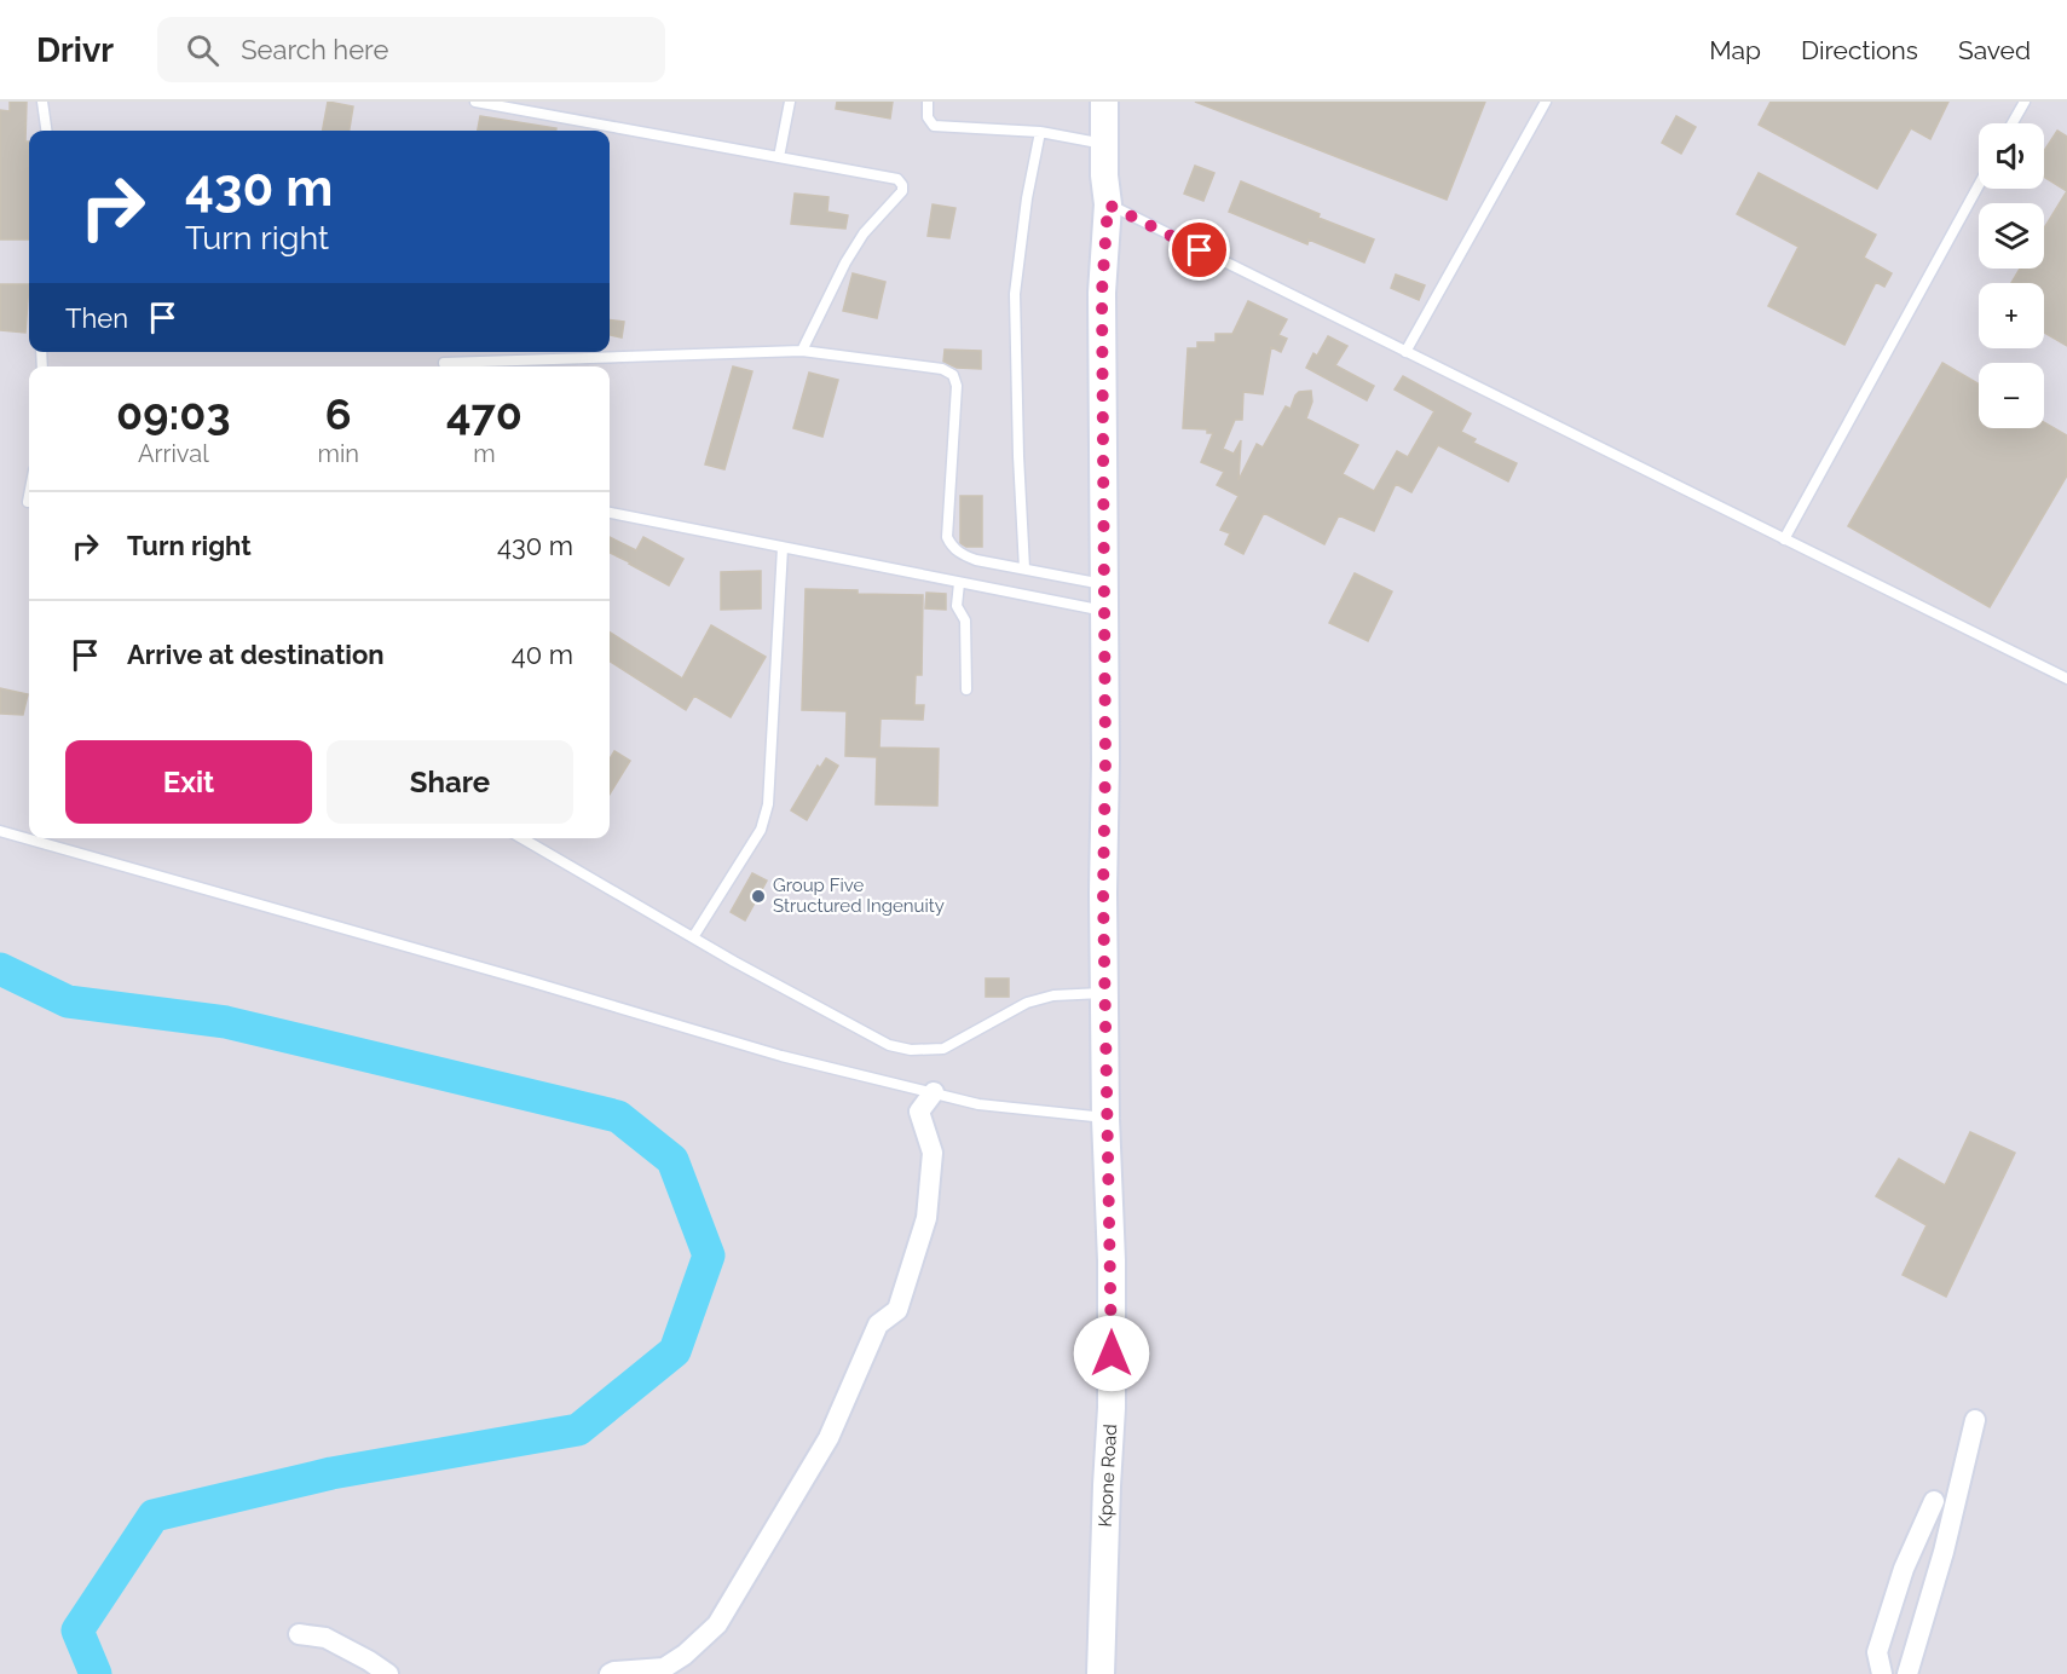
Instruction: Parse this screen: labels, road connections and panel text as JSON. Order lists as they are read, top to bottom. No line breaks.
{"streets":{"main road":["Kpone Road"]},"places":["Group Five Structured Ingenuity"],"page":{"header":"Drivr","search":"Search here","nav":["Map","Directions","Saved"],"map_buttons":["+","−"],"turn":["430 m","Turn right"],"then":"Then","eta":["09:03","Arrival","6","min","470","m"],"list":[{"name":"Turn right","value":"430 m"},{"name":"Arrive at destination","value":"40 m"}],"buttons":["Exit","Share"]}}
